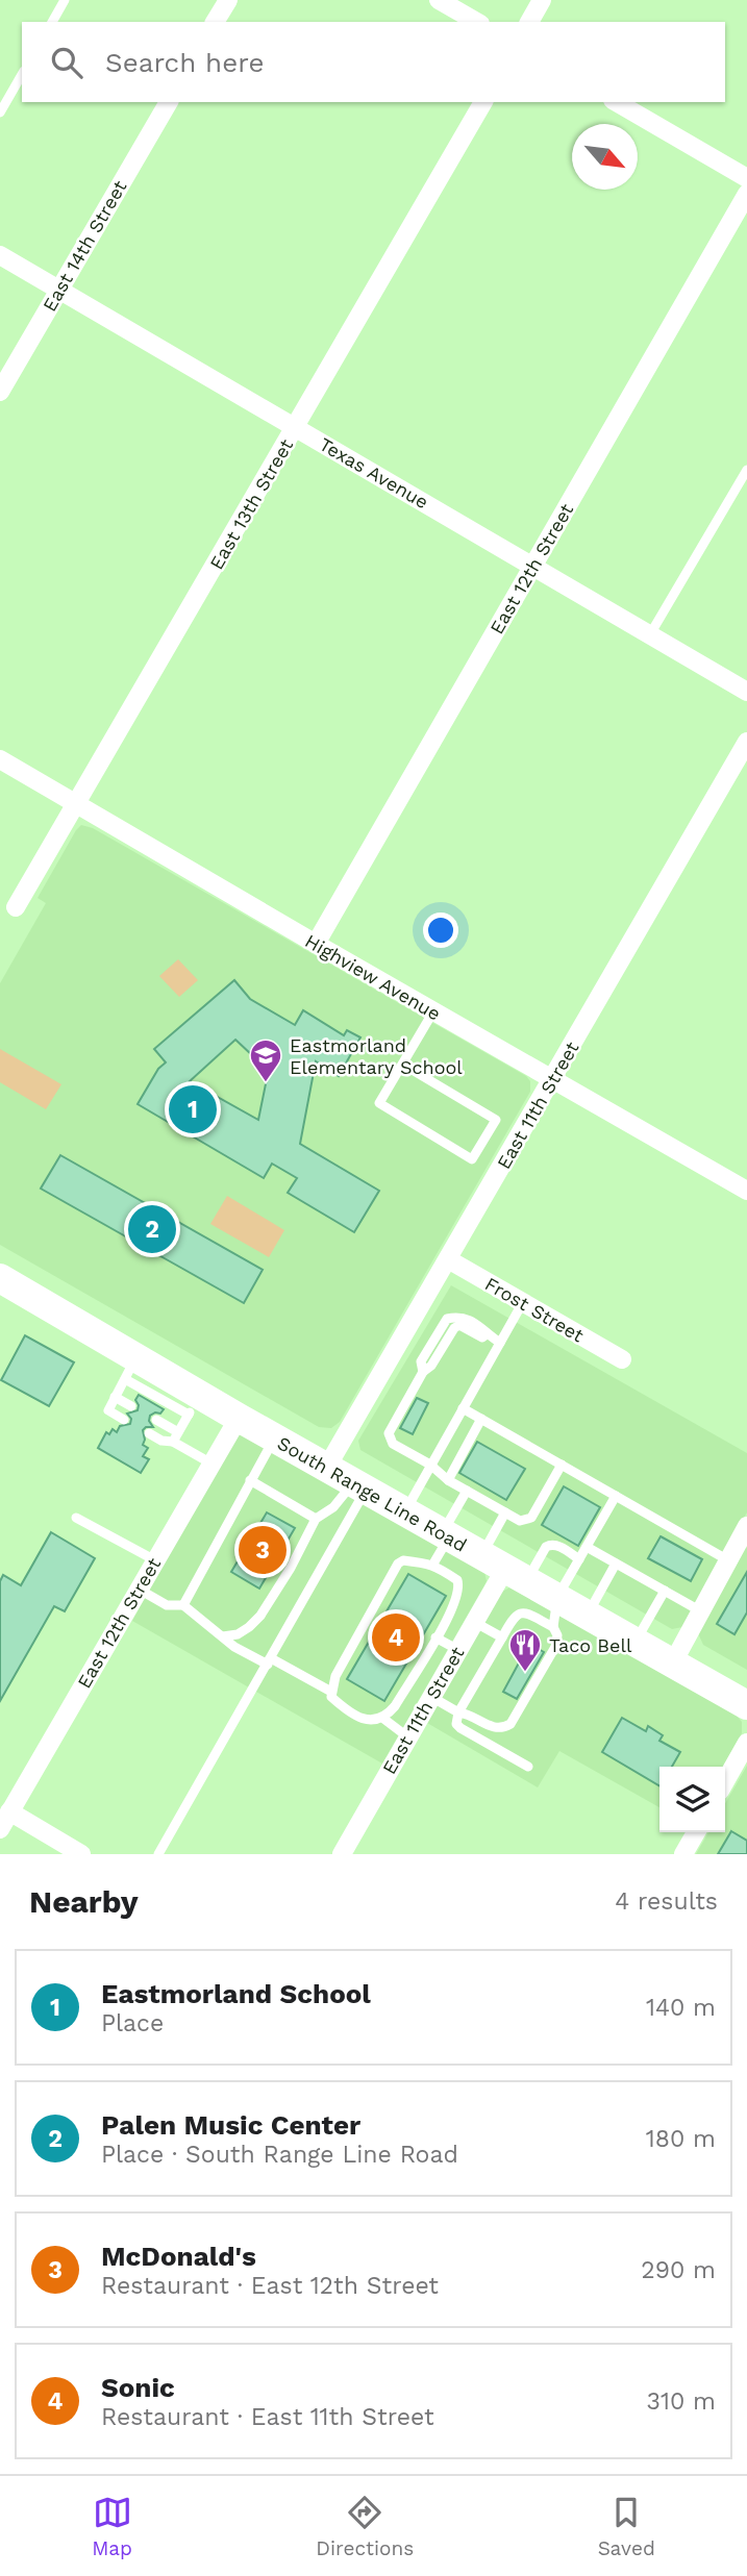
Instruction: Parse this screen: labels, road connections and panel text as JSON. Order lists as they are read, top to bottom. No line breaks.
{"streets":{"main road":["South Range Line Road"],"street":["East 14th Street","Texas Avenue","East 13th Street","East 12th Street","Highview Avenue","East 11th Street","Frost Street"]},"crossings":[["East 14th Street","Texas Avenue"],["Texas Avenue","East 13th Street"],["Texas Avenue","East 12th Street"],["East 13th Street","Highview Avenue"],["East 12th Street","Highview Avenue"],["East 12th Street","South Range Line Road"],["Highview Avenue","East 11th Street"],["East 11th Street","Frost Street"],["East 11th Street","South Range Line Road"]],"places":{"school or university":["Eastmorland Elementary School"],"restaurant":["Taco Bell"]},"north":"bottom right","page":{"search":"Search here","pins":["1","2","3","4"],"heading":["Nearby","4 results"],"list":[{"mark":"1","name":"Eastmorland School","note":"Place","value":"140 m"},{"mark":"2","name":"Palen Music Center","note":"Place · South Range Line Road","value":"180 m"},{"mark":"3","name":"McDonald's","note":"Restaurant · East 12th Street","value":"290 m"},{"mark":"4","name":"Sonic","note":"Restaurant · East 11th Street","value":"310 m"}],"nav":["Map","Directions","Saved"]}}
